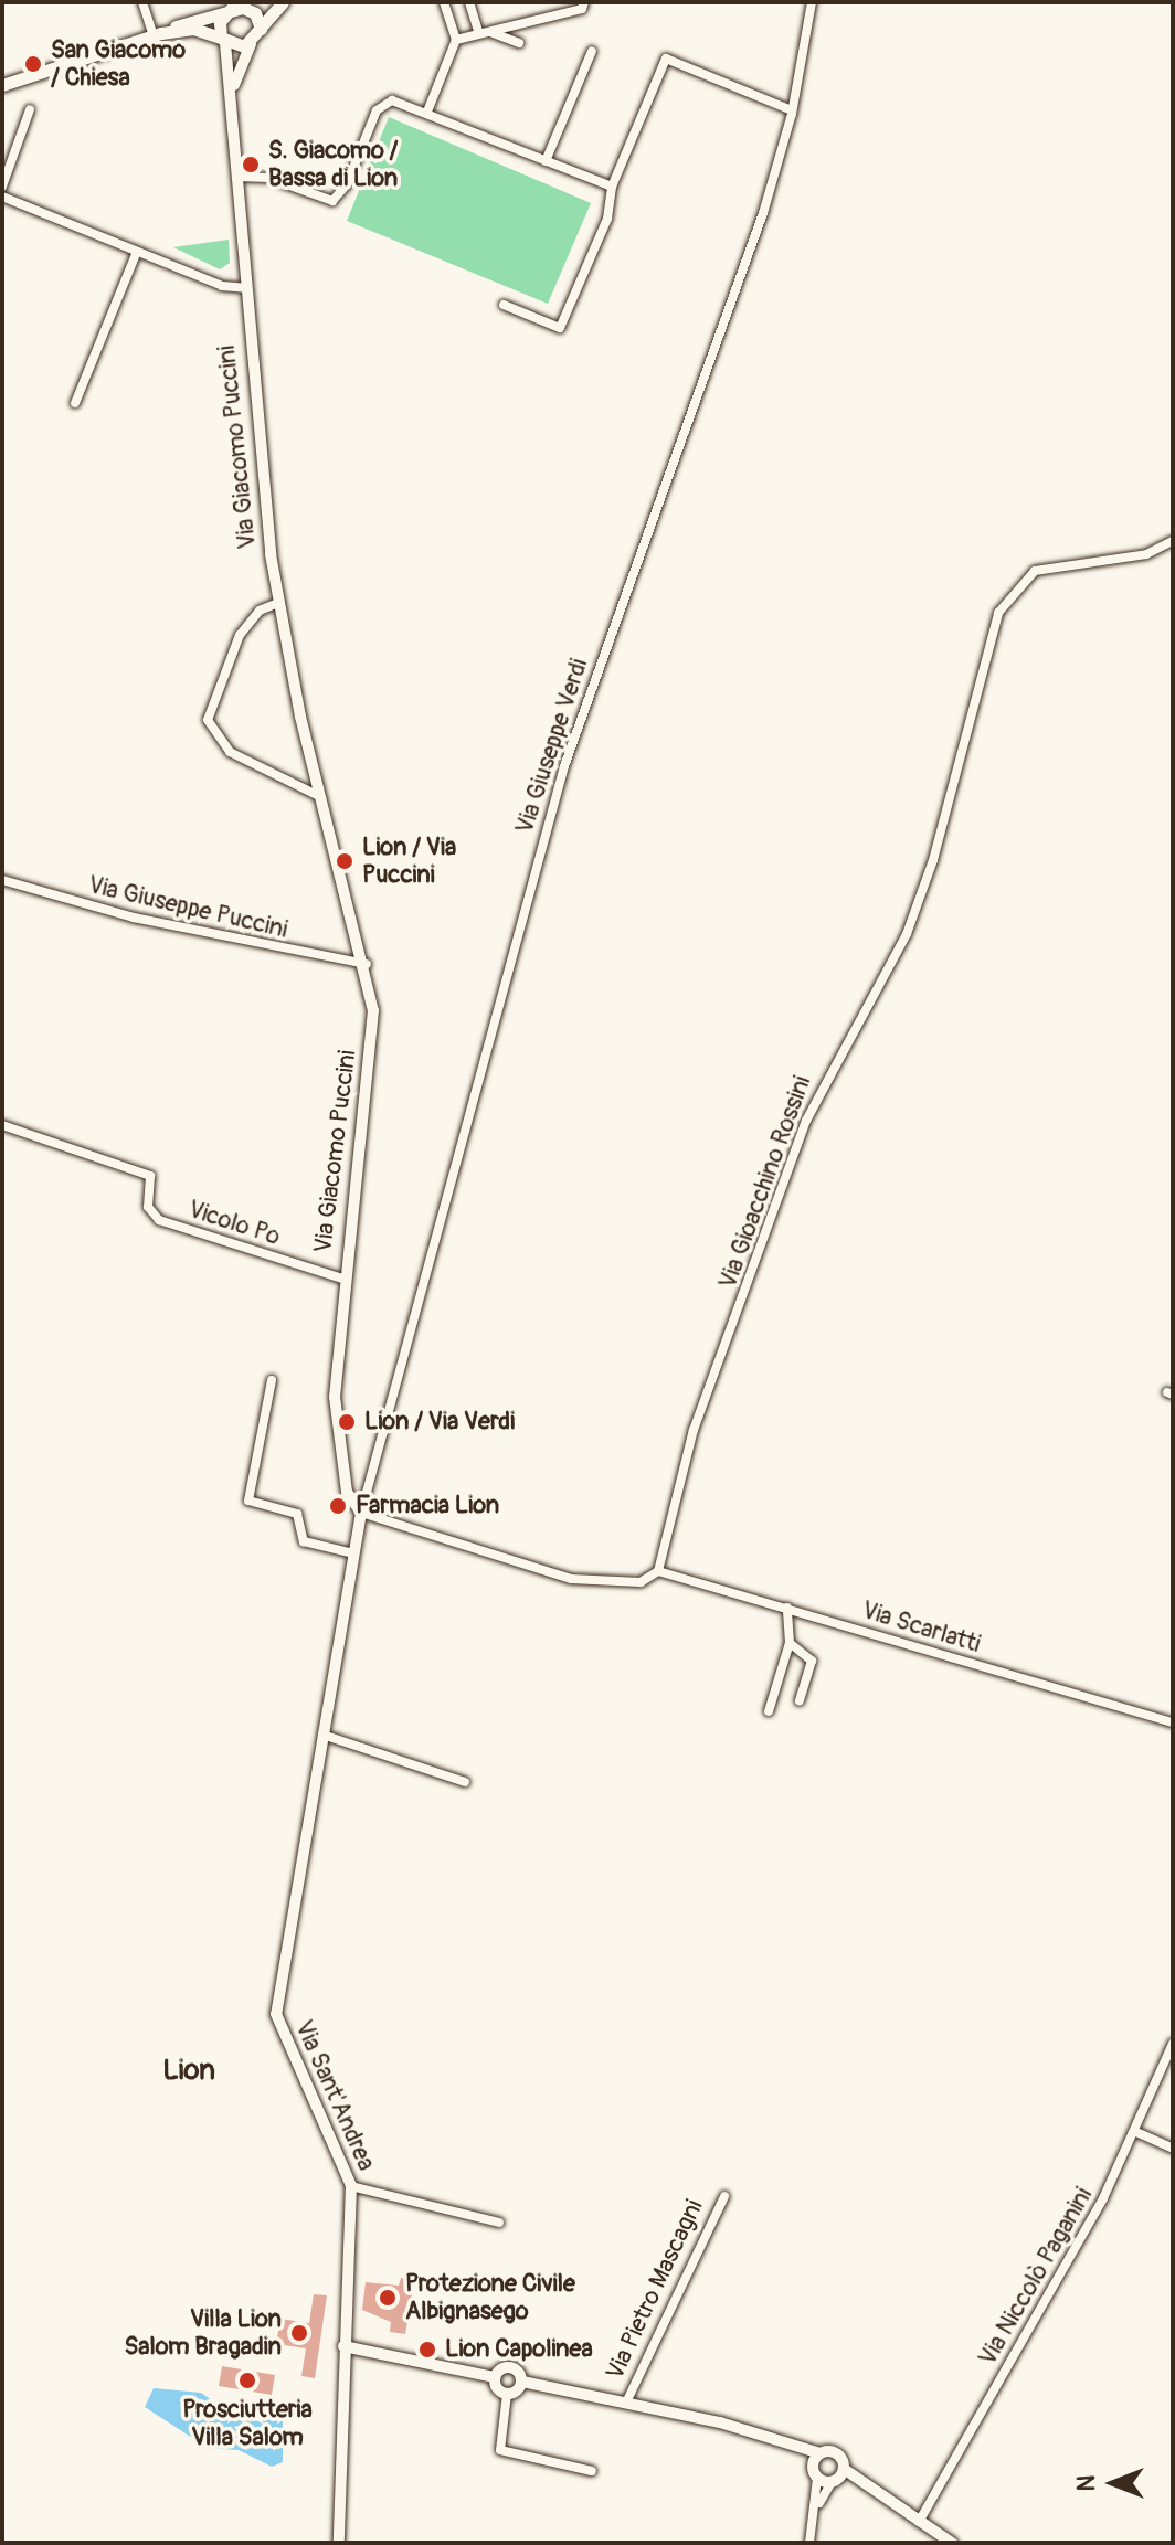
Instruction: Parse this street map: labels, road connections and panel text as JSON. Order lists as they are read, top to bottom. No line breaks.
{"streets":{"street":["Via Giacomo Puccini","Via Giuseppe Verdi","Via Giuseppe Puccini","Via Gioacchino Rossini","Vicolo Po","Via Scarlatti","Via Sant'Andrea","Via Niccolò Paganini","Via Pietro Mascagni"]},"crossings":[["Via Giacomo Puccini","Via Giuseppe Verdi"],["Via Giacomo Puccini","Via Giuseppe Puccini"],["Via Giacomo Puccini","Vicolo Po"],["Via Giacomo Puccini","Via Sant'Andrea"],["Via Giuseppe Verdi","Via Sant'Andrea"],["Via Gioacchino Rossini","Via Scarlatti"]],"districts":["Lion"],"places":["San Giacomo / Chiesa","S. Giacomo / Bassa di Lion","Lion / Via Puccini","Lion / Via Verdi","Farmacia Lion","Protezione Civile Albignasego","Villa Lion Salom Bragadin","Lion Capolinea","Prosciutteria Villa Salom"],"north":"left"}
